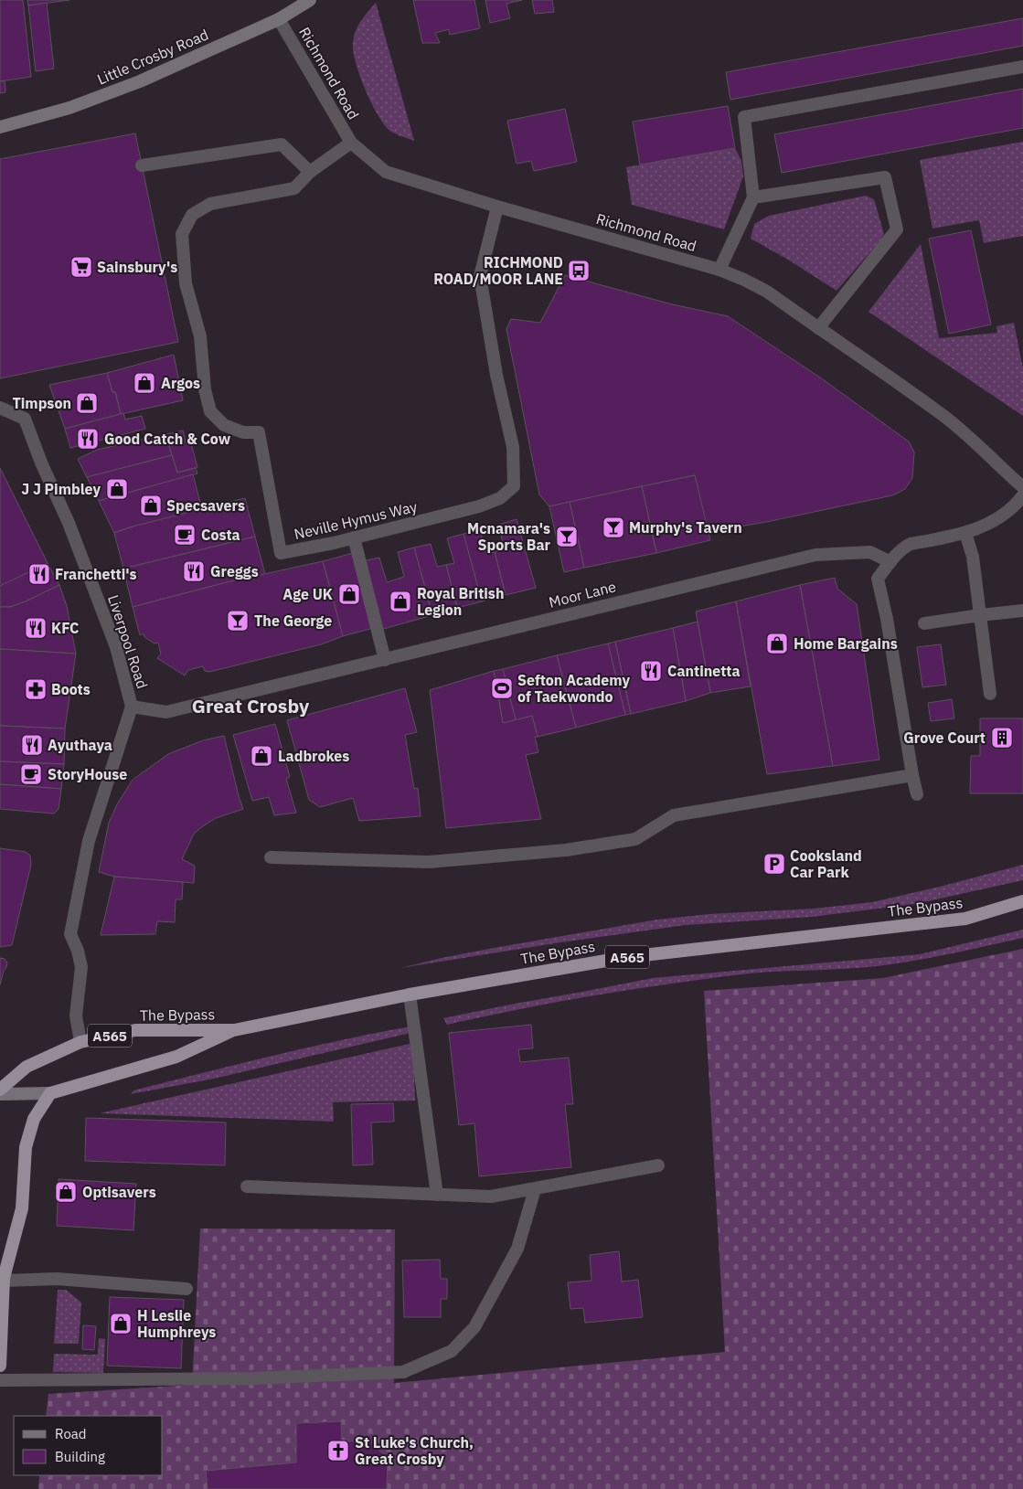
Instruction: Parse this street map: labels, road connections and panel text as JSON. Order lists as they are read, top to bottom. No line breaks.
{"streets":{"highway":["The Bypass","A565"],"main road":["Little Crosby Road"],"street":["Richmond Road","Neville Hymus Way","Moor Lane","Liverpool Road"]},"crossings":[["Little Crosby Road","Richmond Road"],["Richmond Road","Neville Hymus Way"],["Moor Lane","Liverpool Road"],["Liverpool Road","The Bypass"]],"districts":["Great Crosby"],"places":{"supermarket":["Sainsbury's"],"bus stop":["RICHMOND ROAD/MOOR LANE"],"shop":["Argos","Timpson","J J Pimbley","Specsavers","Age UK","Royal British Legion","Home Bargains","Ladbrokes","Optisavers","H Leslie Humphreys"],"restaurant":["Good Catch & Cow","Greggs","Franchetti's","KFC","Cantinetta","Ayuthaya"],"bar":["Murphy's Tavern","Mcnamara's Sports Bar","The George"],"cafe":["Costa","StoryHouse"],"sports":["Sefton Academy of Taekwondo"],"pharmacy":["Boots"],"building":["Grove Court"],"parking":["Cooksland Car Park"],"church":["St Luke's Church, Great Crosby"]},"legend":["Road","Building"]}
